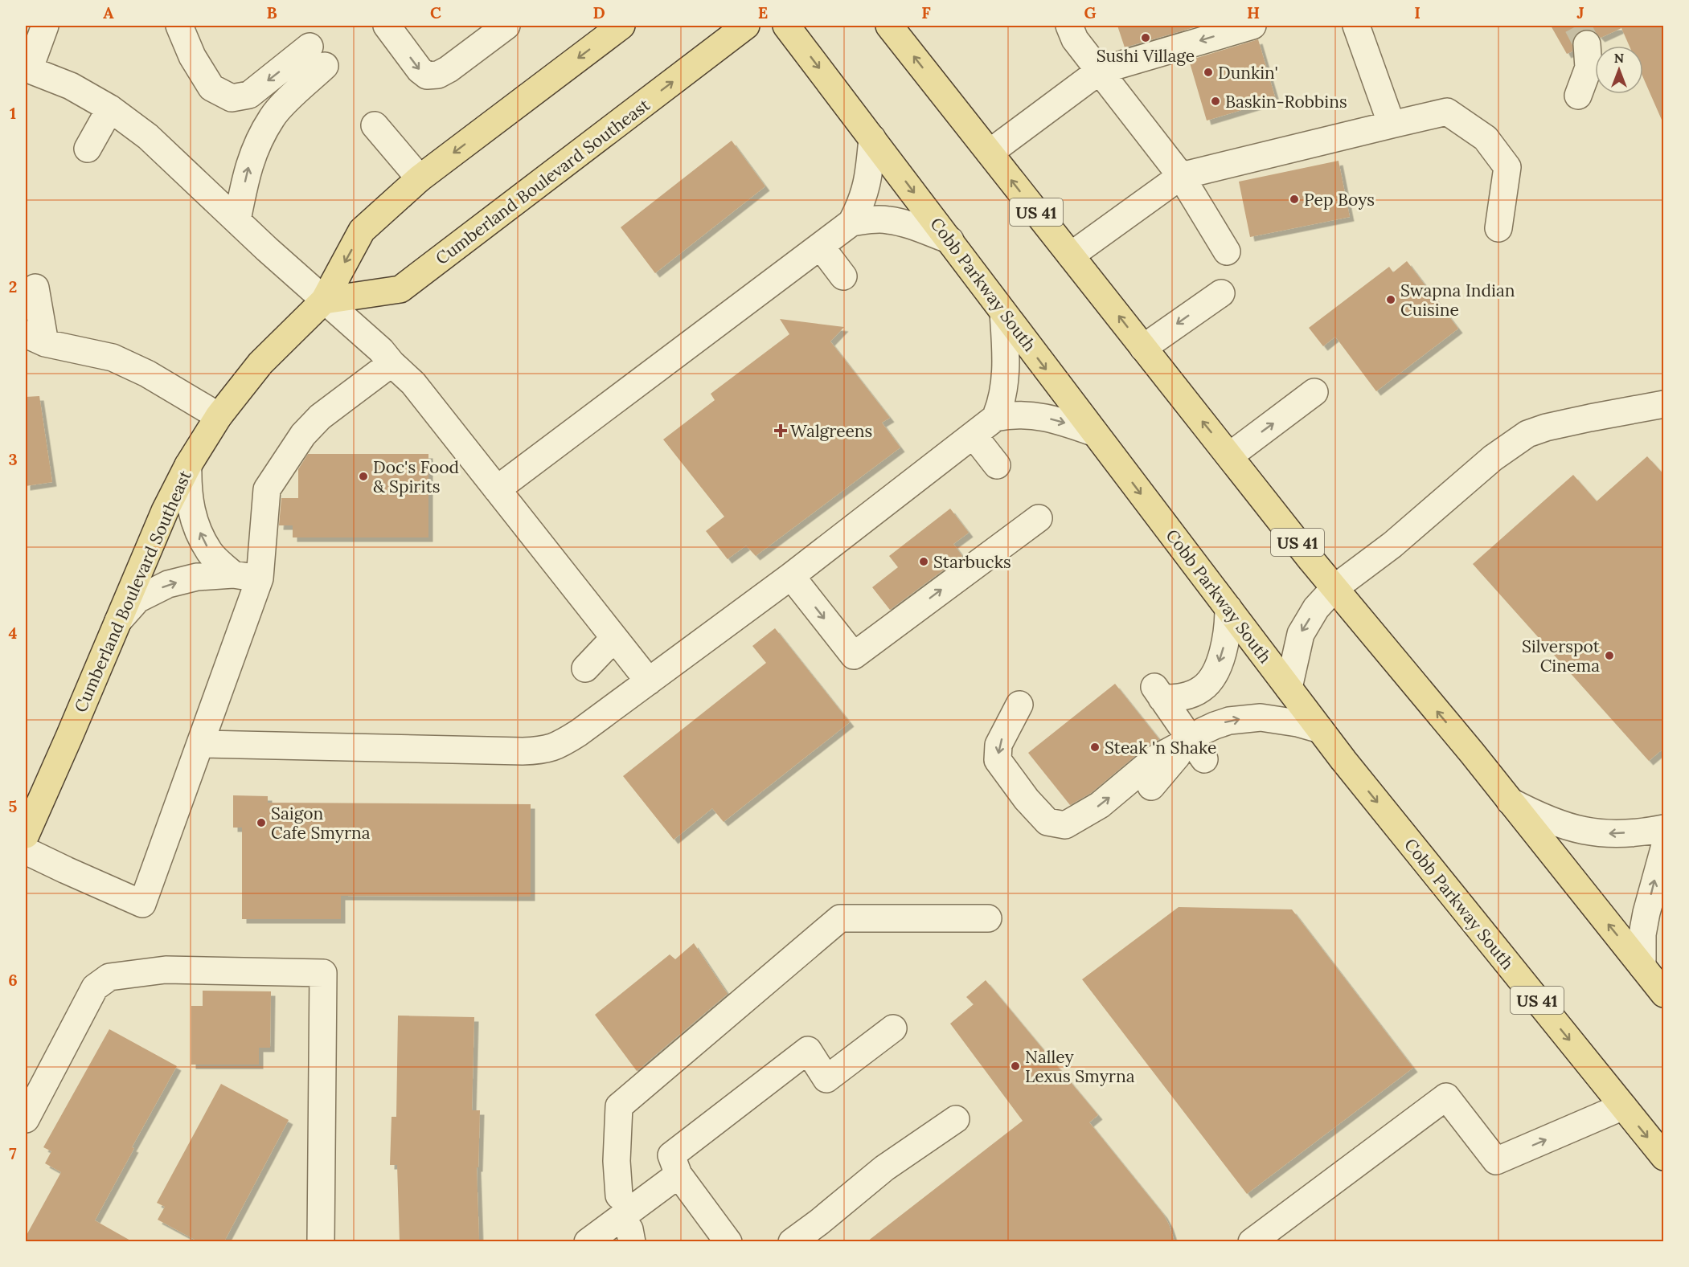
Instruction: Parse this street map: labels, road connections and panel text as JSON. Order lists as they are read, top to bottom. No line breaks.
{"streets":{"main road":["Cumberland Boulevard Southeast","US 41","Cobb Parkway South"]},"places":{"other":["Sushi Village","Dunkin'","Baskin-Robbins","Pep Boys","Swapna Indian Cuisine","Doc's Food & Spirits","Starbucks","Silverspot Cinema","Steak 'n Shake","Saigon Cafe Smyrna","Nalley Lexus Smyrna"],"health":["Walgreens"]},"north":"top","grid":{"columns":["A","B","C","D","E","F","G","H","I","J"],"rows":["1","2","3","4","5","6","7"]}}
